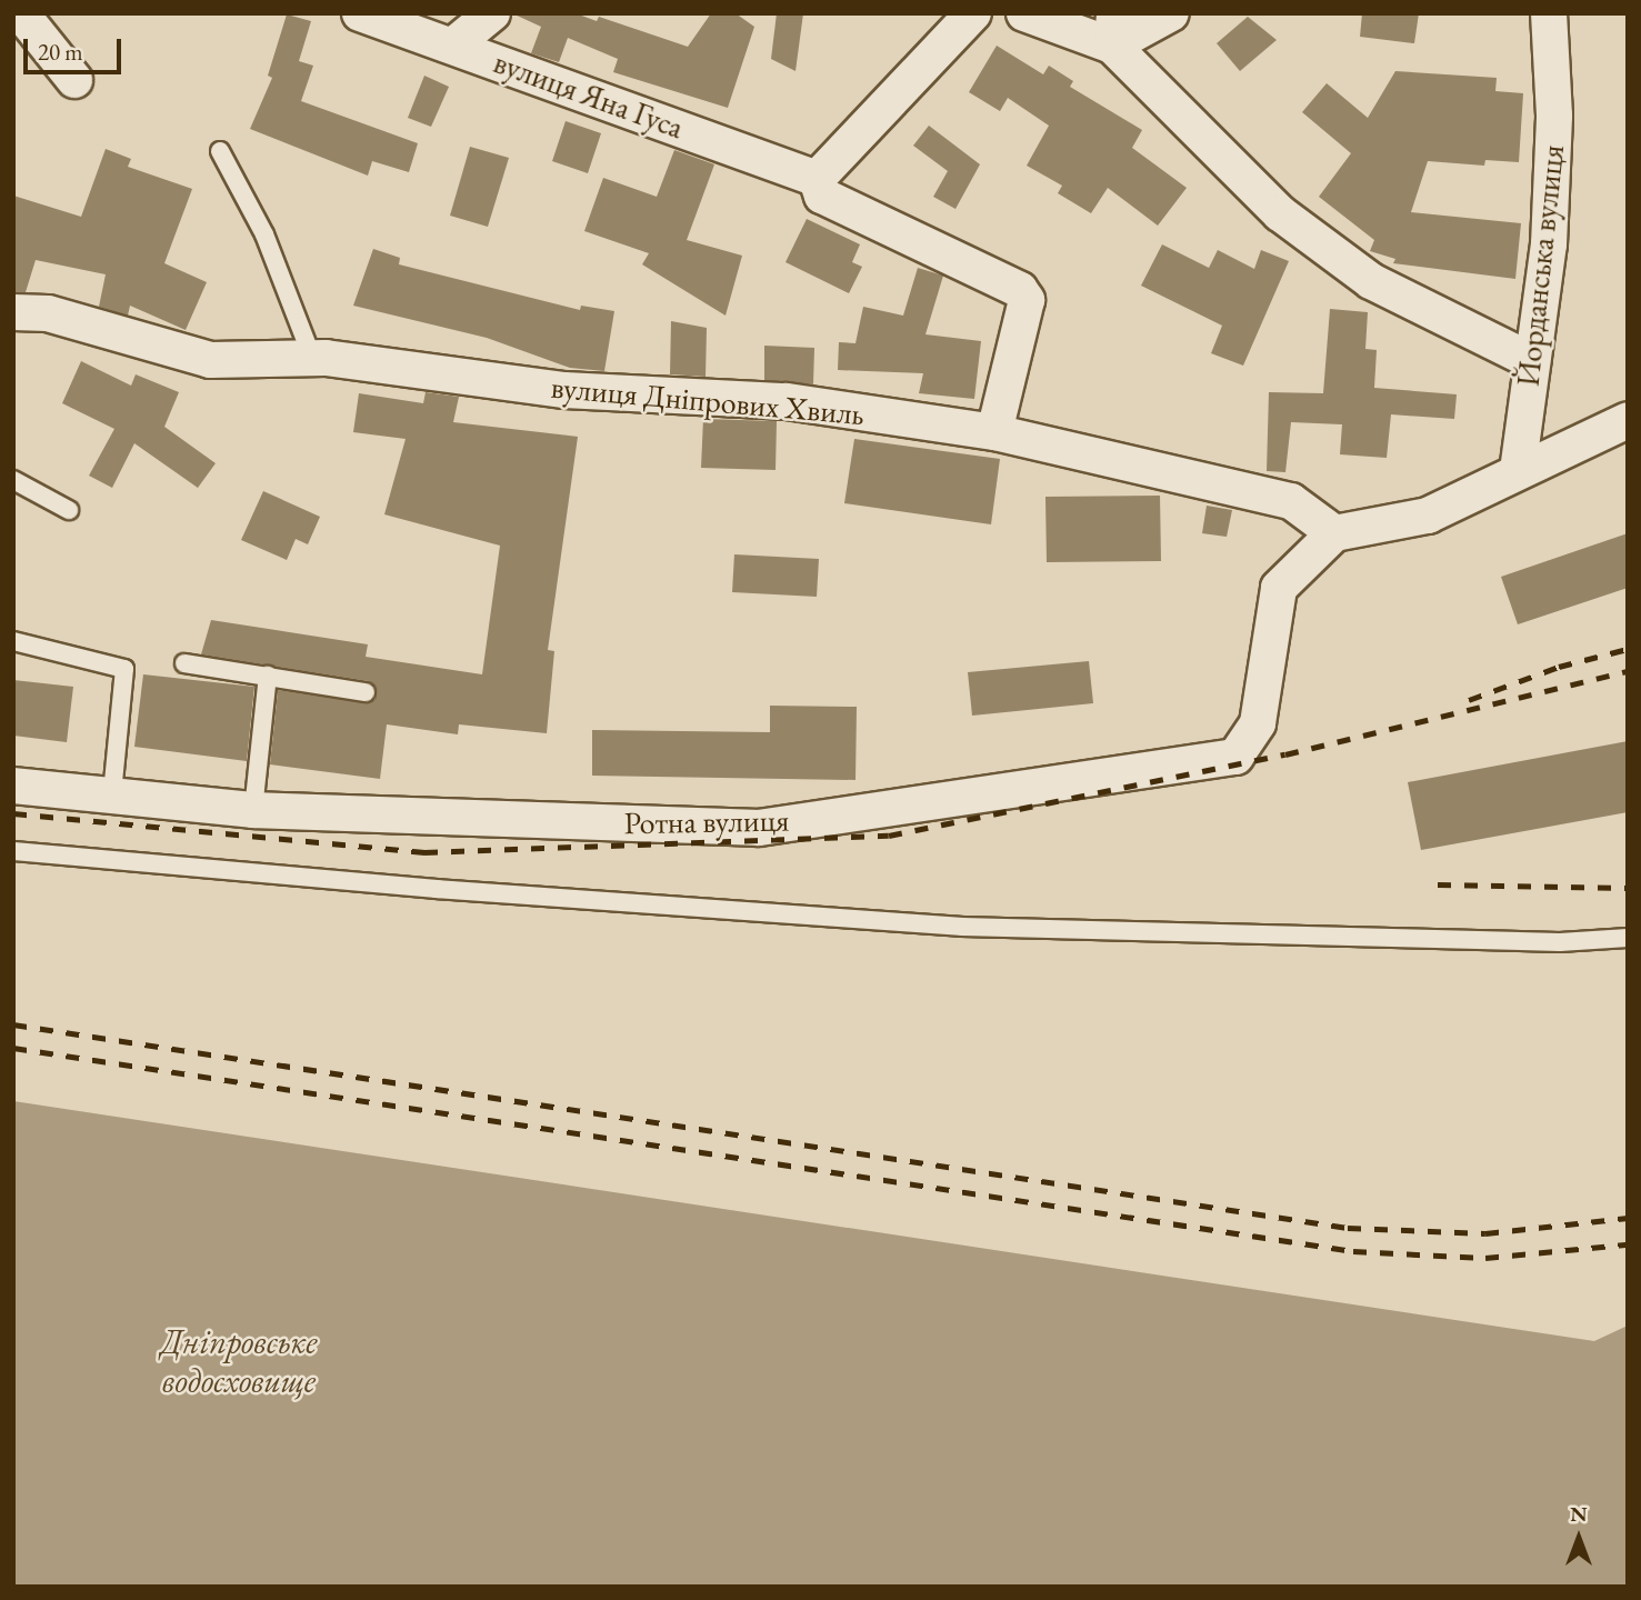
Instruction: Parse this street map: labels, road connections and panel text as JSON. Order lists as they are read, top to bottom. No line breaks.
{"streets":{"street":["вулиця Яна Гуса","Йорданська вулиця","вулиця Дніпрових Хвиль","Ротна вулиця"]},"crossings":[["вулиця Яна Гуса","вулиця Дніпрових Хвиль"],["вулиця Дніпрових Хвиль","Ротна вулиця"]],"water":["Дніпровське водосховище"],"scale_bar":"20 m","north":"top"}
